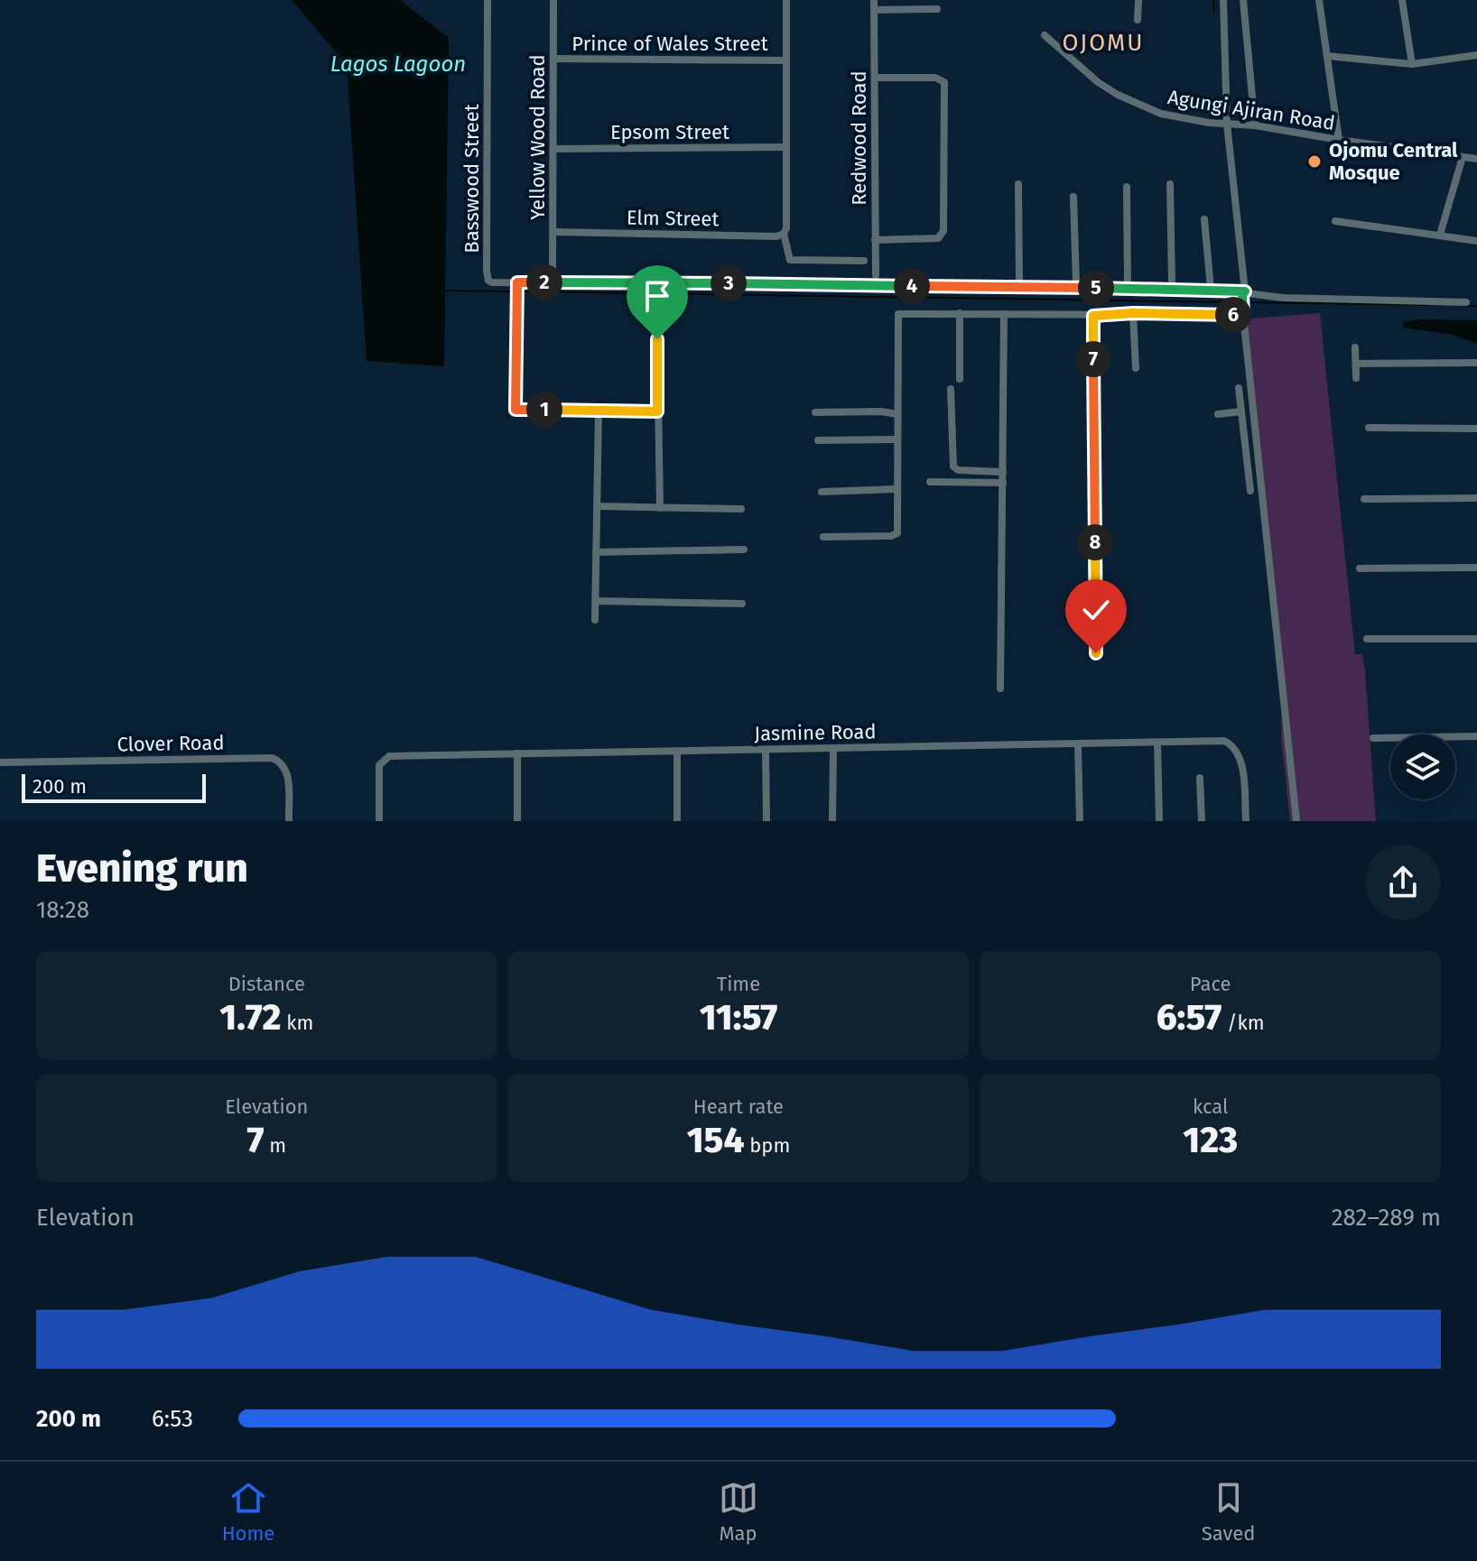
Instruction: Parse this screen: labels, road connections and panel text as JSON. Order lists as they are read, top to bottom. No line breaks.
{"streets":{"street":["Prince of Wales Street","Agungi Ajiran Road","Epsom Street","Yellow Wood Road","Redwood Road","Basswood Street","Elm Street","Jasmine Road","Clover Road"]},"crossings":[["Prince of Wales Street","Yellow Wood Road"],["Epsom Street","Yellow Wood Road"],["Yellow Wood Road","Elm Street"]],"districts":["OJOMU"],"water":["Lagos Lagoon"],"places":["Ojomu Central Mosque"],"scale_bar":"200 m","page":{"pins":["2","3","4","5","6","7","1","8"],"scale":"200 m","heading":["Evening run","18:28"],"stats":[["Distance","1.72 km"],["Time","11:57"],["Pace","6:57 /km"],["Elevation","7 m"],["Heart rate","154 bpm"],["kcal","123"]],"chart":["Elevation","282–289 m"],"list":[{"name":"200 m","note":"6:53"}],"tabs":["Home","Map","Saved"]}}
